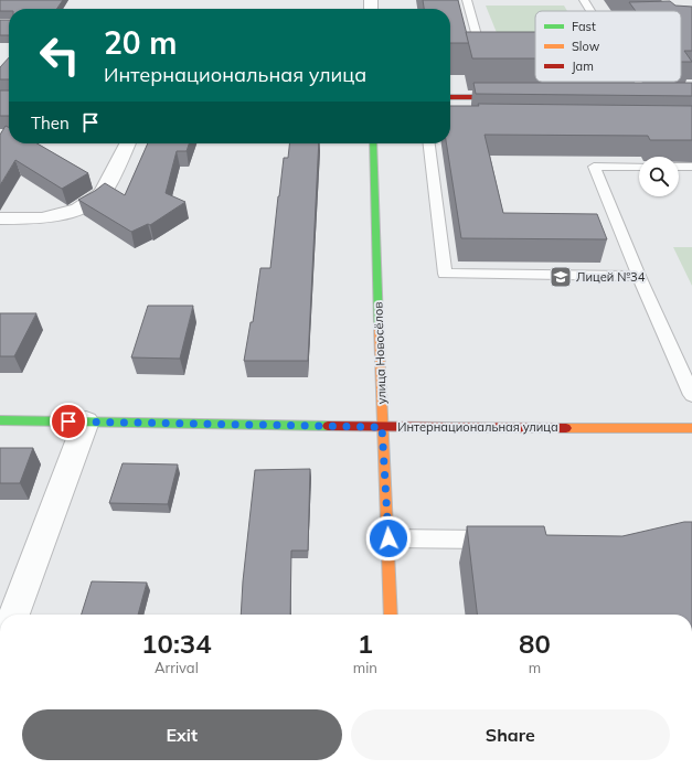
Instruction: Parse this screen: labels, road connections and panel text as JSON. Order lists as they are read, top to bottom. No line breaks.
{"streets":{"street":["улица Новосёлов","Интернациональная улица"]},"crossings":[["улица Новосёлов","Интернациональная улица"]],"places":{"school or university":["Лицей №34"]},"legend":["Fast","Slow","Jam"],"page":{"turn":["20 m","Интернациональная улица"],"then":"Then","eta":["10:34","Arrival","1","min","80","m"],"buttons":["Exit","Share"]}}
